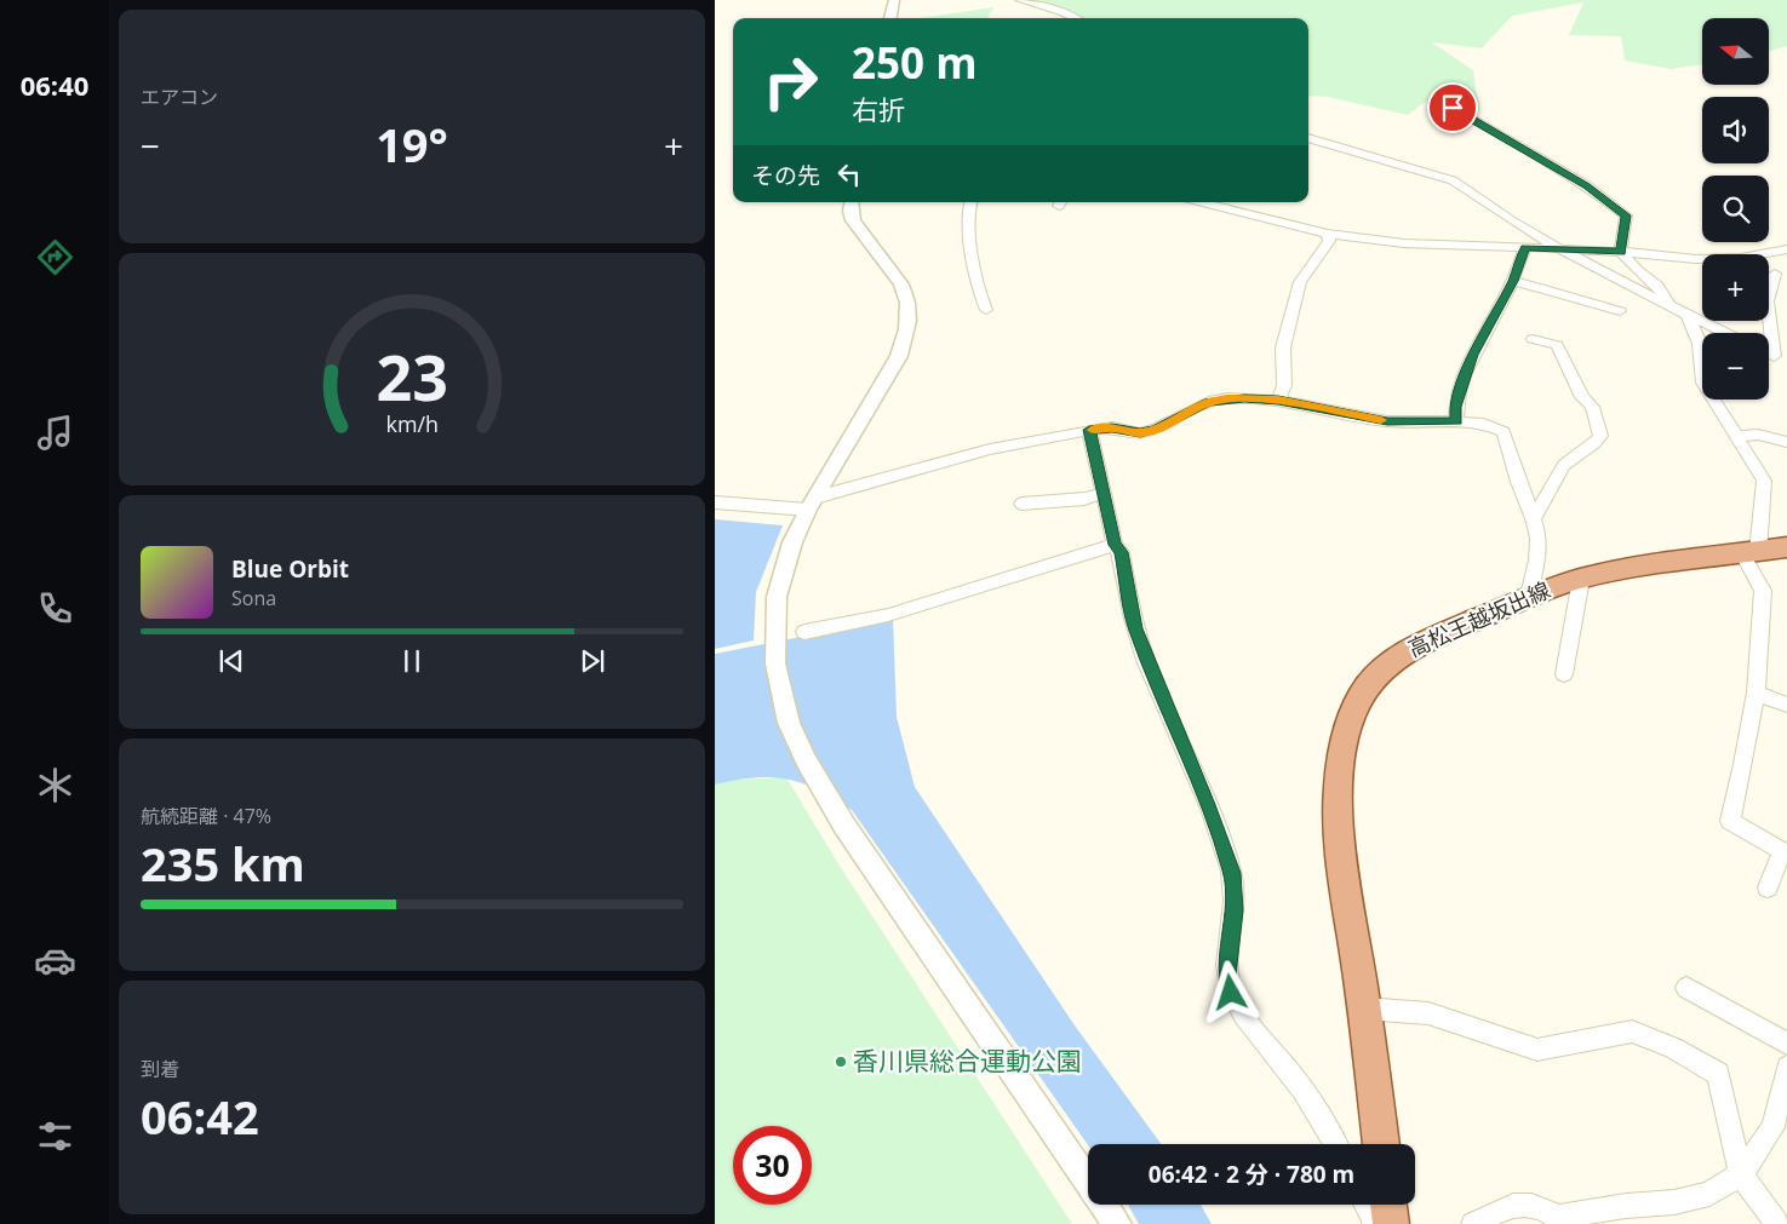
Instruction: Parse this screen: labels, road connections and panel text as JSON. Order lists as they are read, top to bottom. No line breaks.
{"streets":{"main road":["高松王越坂出線"]},"places":["香川県総合運動公園"],"north":"left","page":{"tabs":"06:40","tile":["エアコン",["航続距離 · 47%","235 km"],["到着","06:42"]],"map_buttons":["+","−"],"turn":["250 m","右折"],"heat":["−","19°","+"],"then":"その先","song":["Blue Orbit","Sona"],"limit":"30","trip":"06:42 · 2 分 · 780 m","gauge":["23","km/h"]}}
